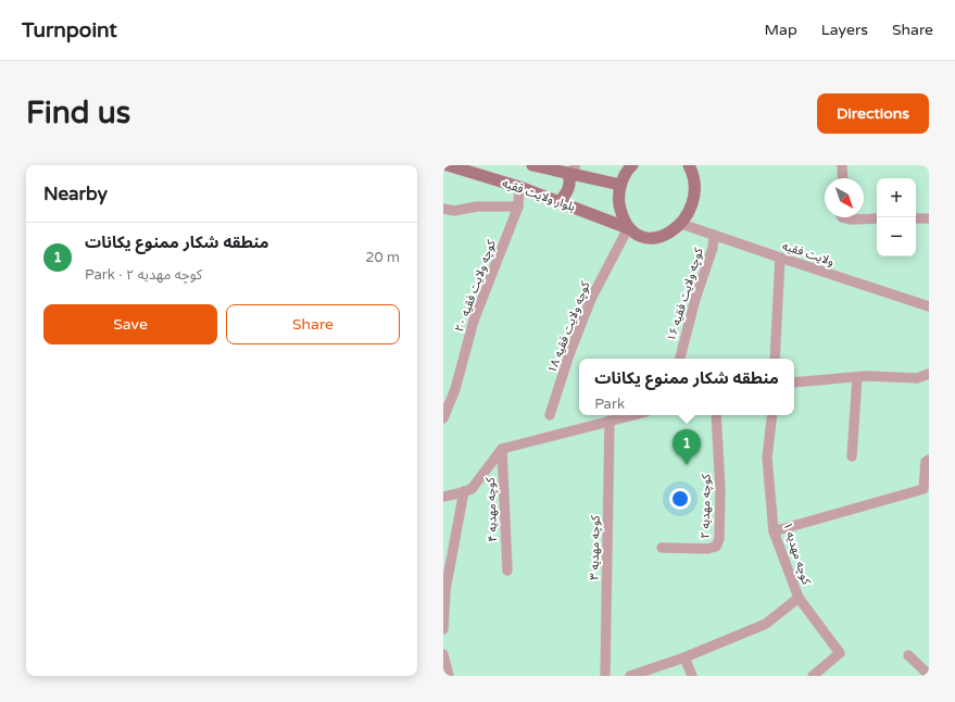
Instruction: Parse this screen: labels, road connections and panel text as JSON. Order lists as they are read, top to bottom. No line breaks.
{"streets":{"main road":["بلوار ولایت فقیه"],"street":["ولایت فقیه","کوچه ولایت فقیه ۲۰","کوچه ولایت فقیه ۱۶","کوچه ولایت فقیه ۱۸","کوچه مهدیه ۲","کوچه مهدیه ۴","کوچه مهدیه ۳","کوچه مهدیه ۱"]},"crossings":[["بلوار ولایت فقیه","ولایت فقیه"],["بلوار ولایت فقیه","کوچه ولایت فقیه ۲۰"],["بلوار ولایت فقیه","کوچه ولایت فقیه ۱۸"],["ولایت فقیه","کوچه ولایت فقیه ۱۶"]],"north":"bottom right","page":{"header":"Turnpoint","nav":["Map","Layers","Share"],"buttons":["Directions",["Save","Share"]],"title":"Find us","heading":"Nearby","map_buttons":["+","−"],"list":[{"mark":"1","name":"منطقه شکار ممنوع یکانات","note":"Park · کوچه مهدیه ۲","value":"20 m"}],"popup":["منطقه شکار ممنوع یکانات","Park"],"pins":"1"}}
